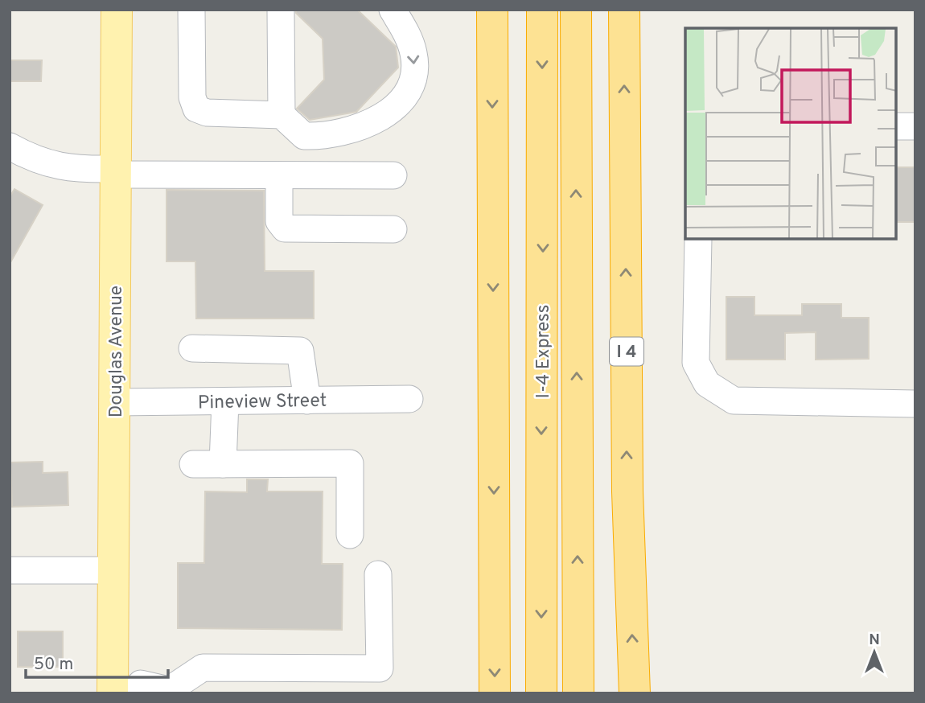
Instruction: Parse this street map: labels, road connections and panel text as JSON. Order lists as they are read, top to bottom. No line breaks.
{"streets":{"highway":["I-4 Express","I 4"],"main road":["Douglas Avenue"],"street":["Pineview Street"]},"crossings":[["Douglas Avenue","Pineview Street"]],"scale_bar":"50 m","north":"top"}
